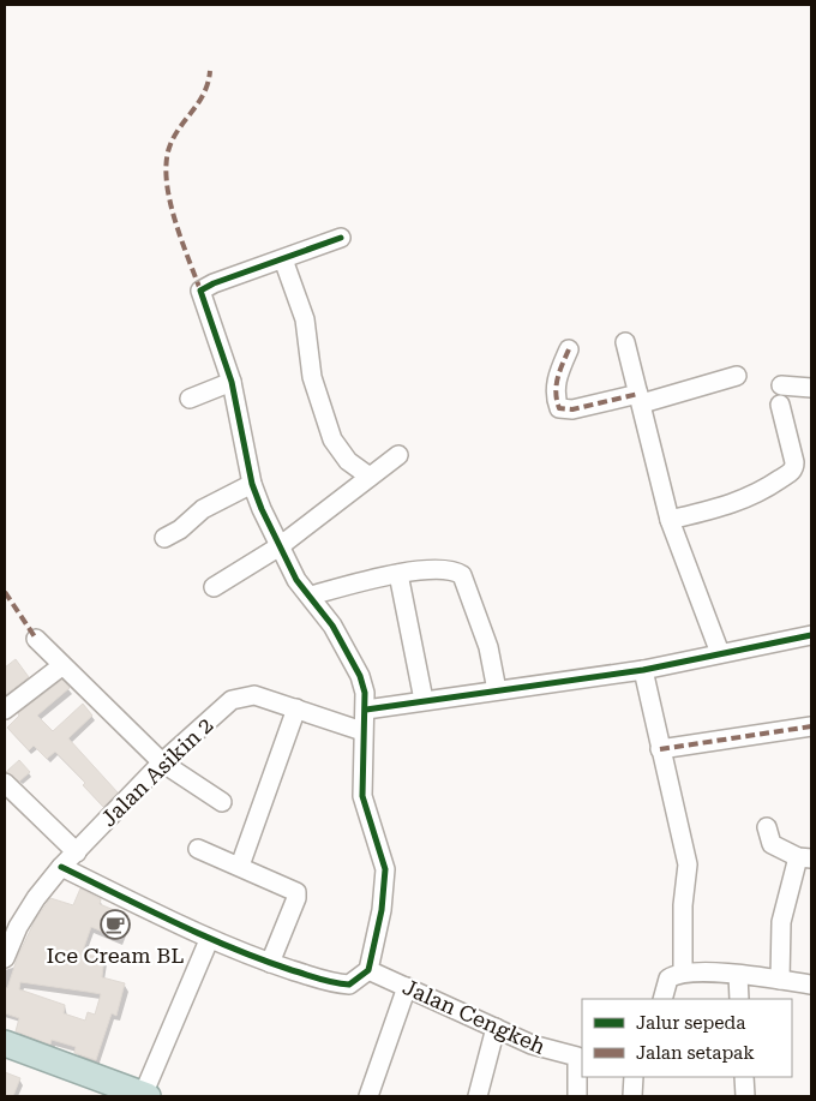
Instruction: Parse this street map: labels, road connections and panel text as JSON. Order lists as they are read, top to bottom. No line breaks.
{"streets":{"street":["Jalan Asikin 2","Jalan Cengkeh"]},"places":{"cafe":["Ice Cream BL"]},"legend":["Jalur sepeda","Jalan setapak"]}
